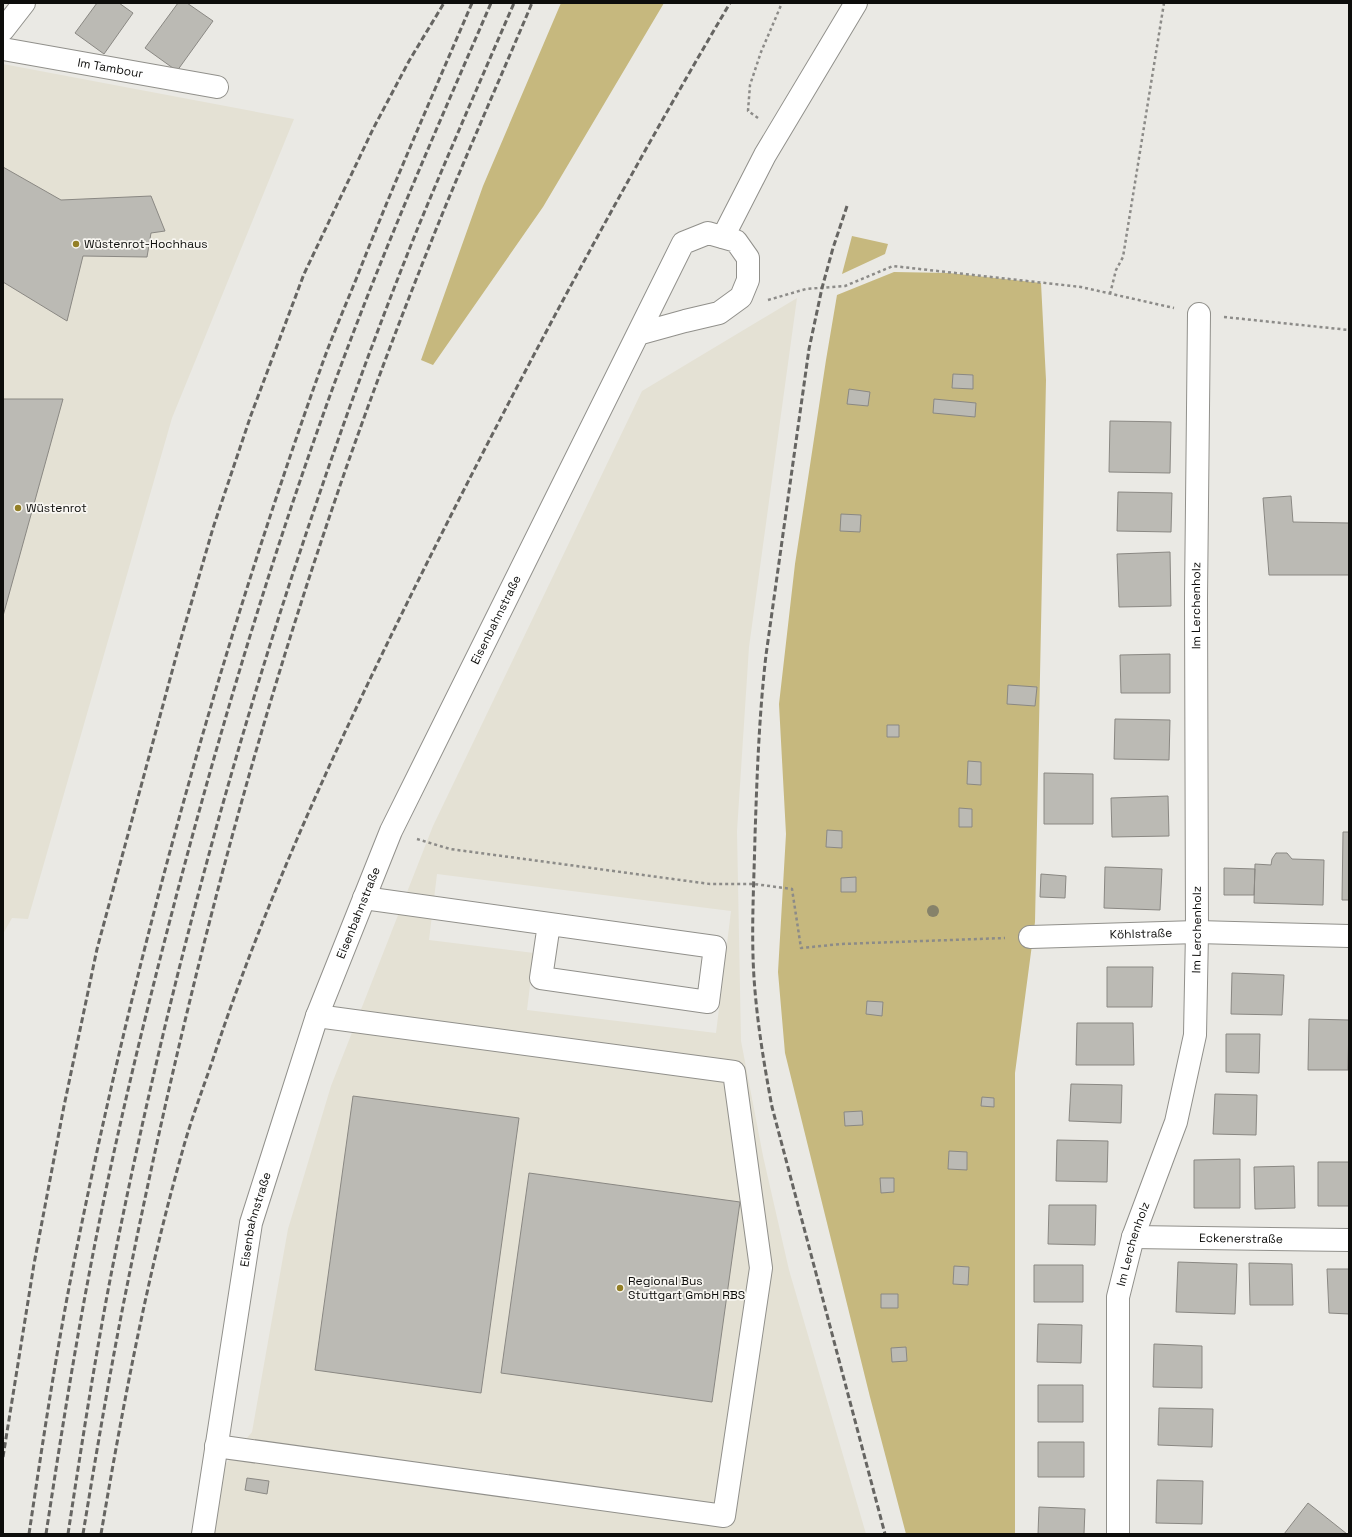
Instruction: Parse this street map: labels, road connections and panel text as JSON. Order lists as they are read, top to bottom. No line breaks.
{"streets":{"street":["Im Tambour","Im Lerchenholz","Eisenbahnstraße","Köhlstraße","Eckenerstraße"]},"crossings":[["Im Lerchenholz","Köhlstraße"],["Im Lerchenholz","Eckenerstraße"]],"places":["Wüstenrot-Hochhaus","Wüstenrot","Regional Bus Stuttgart GmbH RBS"]}
